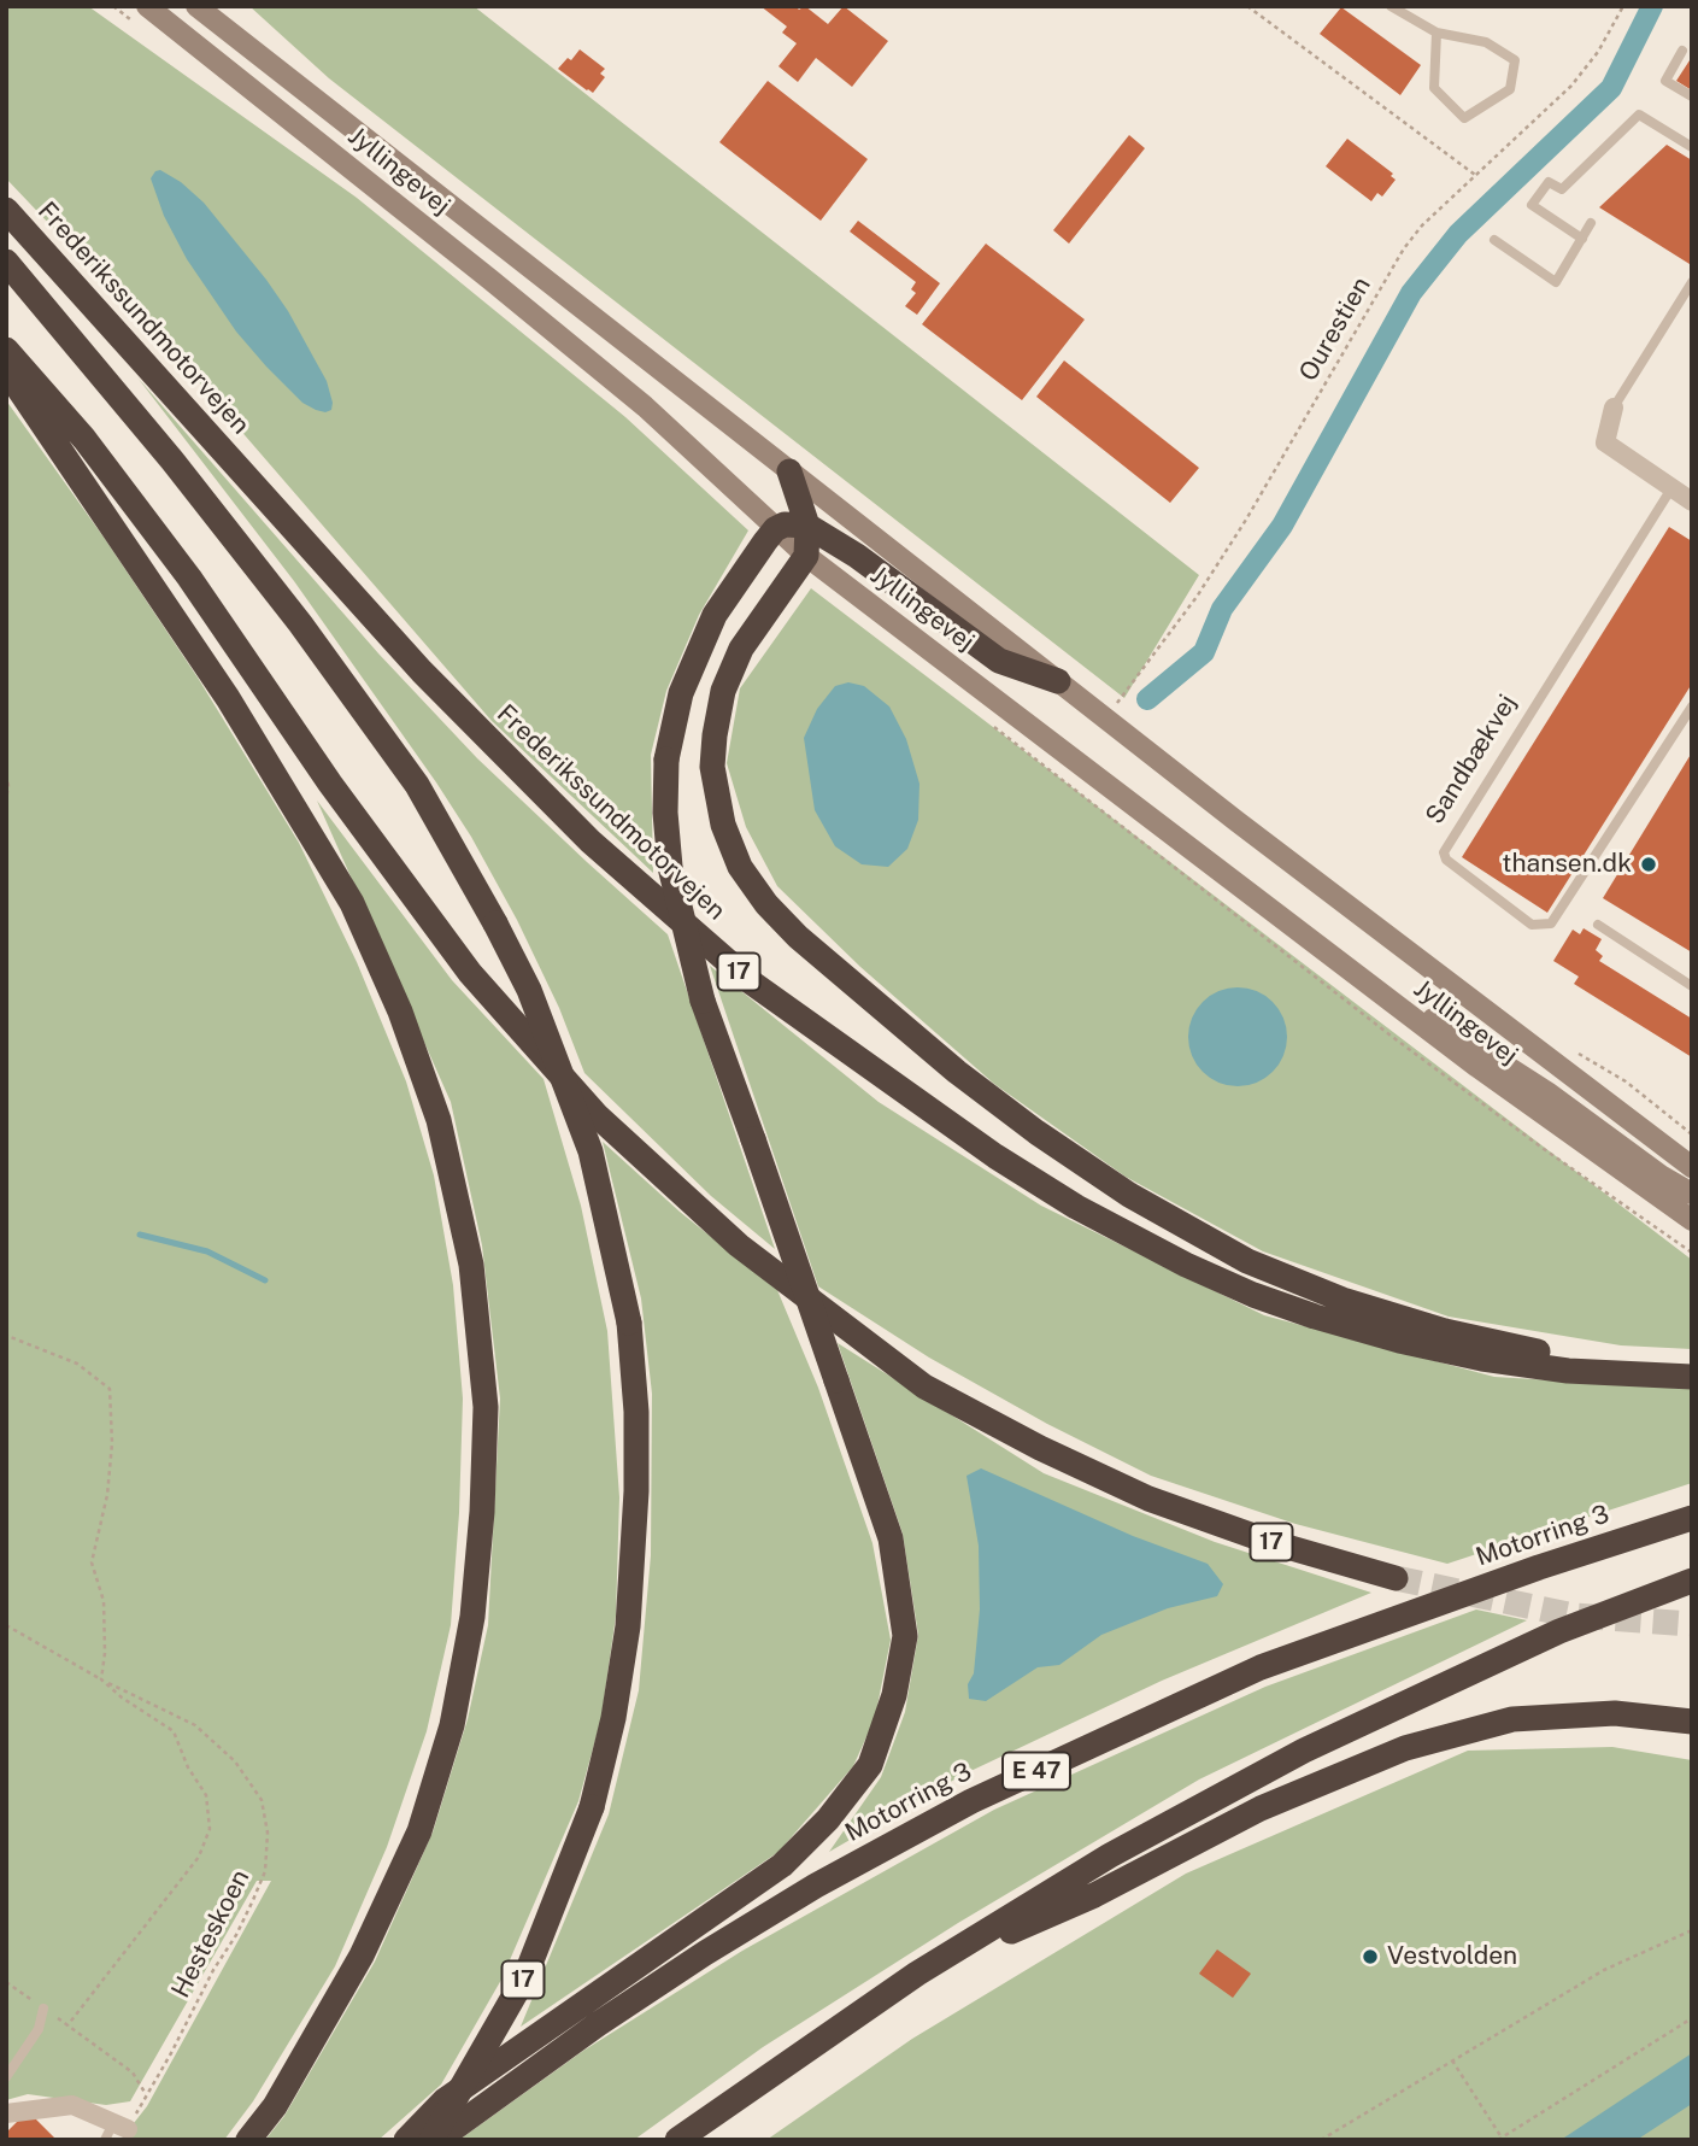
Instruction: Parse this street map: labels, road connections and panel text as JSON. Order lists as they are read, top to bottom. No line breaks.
{"streets":{"highway":["Frederikssundmotorvejen","17","Motorring 3","E 47"],"street":["Jyllingevej"],"lane":["Sandbækvej"],"path":["Ourestien","Hesteskoen"]},"places":["thansen.dk","Vestvolden"]}
